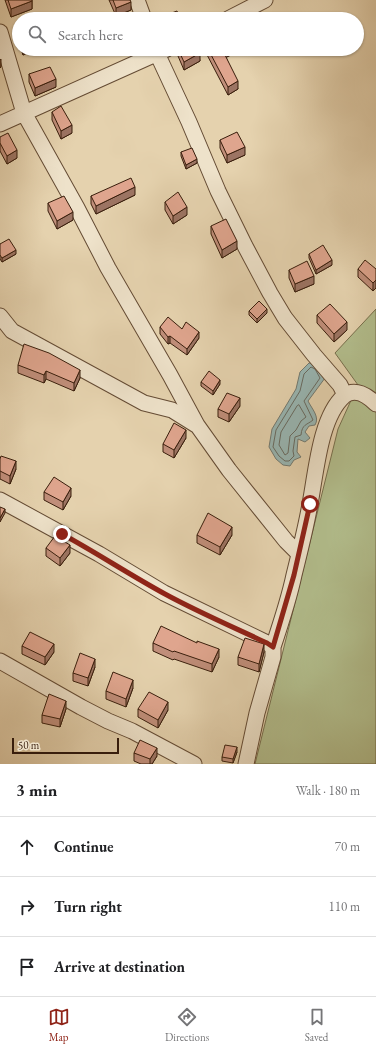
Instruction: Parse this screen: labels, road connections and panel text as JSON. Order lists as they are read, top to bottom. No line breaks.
{"scale_bar":"50 m","page":{"search":"Search here","scale":"50 m","heading":["3 min","Walk · 180 m"],"list":[["Continue","70 m"],["Turn right","110 m"],"Arrive at destination"],"nav":["Map","Directions","Saved"]}}
